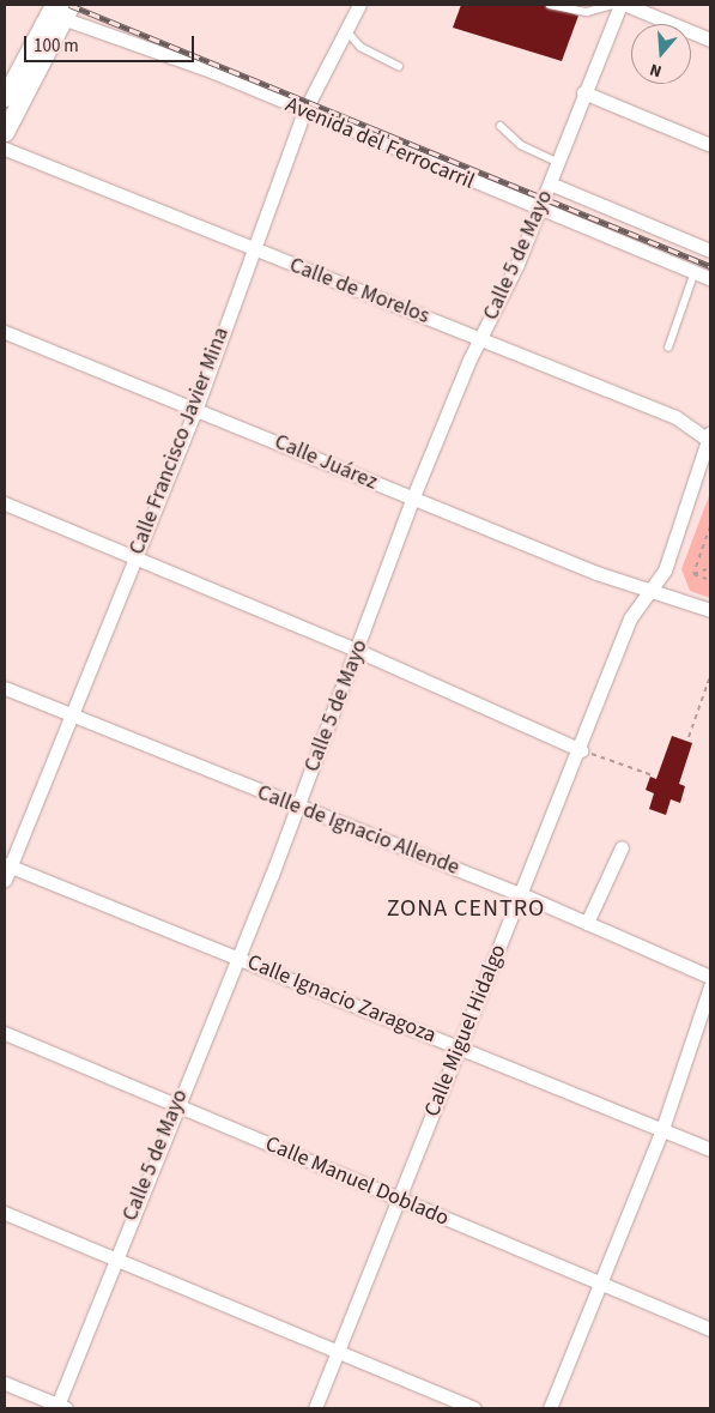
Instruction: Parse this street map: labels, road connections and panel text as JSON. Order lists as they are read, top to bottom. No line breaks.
{"streets":{"street":["Avenida del Ferrocarril","Calle 5 de Mayo","Calle de Morelos","Calle Francisco Javier Mina","Calle Juárez","Calle de Ignacio Allende","Calle Ignacio Zaragoza","Calle Miguel Hidalgo","Calle Manuel Doblado"]},"crossings":[["Avenida del Ferrocarril","Calle 5 de Mayo"],["Avenida del Ferrocarril","Calle Francisco Javier Mina"],["Calle 5 de Mayo","Calle de Morelos"],["Calle 5 de Mayo","Calle Juárez"],["Calle 5 de Mayo","Calle de Ignacio Allende"],["Calle 5 de Mayo","Calle Ignacio Zaragoza"],["Calle 5 de Mayo","Calle Manuel Doblado"],["Calle de Morelos","Calle Francisco Javier Mina"],["Calle de Morelos","Calle Miguel Hidalgo"],["Calle Francisco Javier Mina","Calle Juárez"],["Calle Francisco Javier Mina","Calle de Ignacio Allende"],["Calle Francisco Javier Mina","Calle Ignacio Zaragoza"],["Calle Juárez","Calle Miguel Hidalgo"],["Calle de Ignacio Allende","Calle Miguel Hidalgo"],["Calle Ignacio Zaragoza","Calle Miguel Hidalgo"],["Calle Miguel Hidalgo","Calle Manuel Doblado"]],"districts":["ZONA CENTRO"],"scale_bar":"100 m","north":"bottom"}
